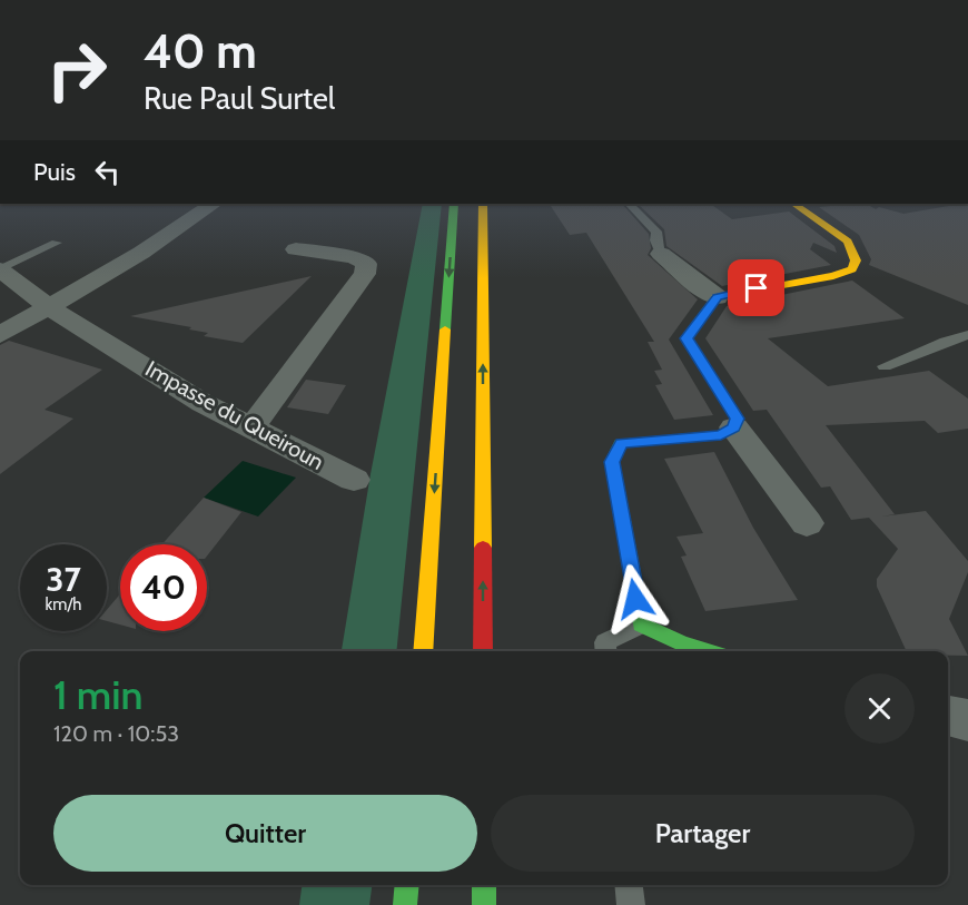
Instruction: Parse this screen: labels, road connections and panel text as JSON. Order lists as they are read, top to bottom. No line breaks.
{"streets":{"street":["Impasse du Queiroun"]},"page":{"turn":["40 m","Rue Paul Surtel"],"then":"Puis","speed":"37 km/h","limit":"40","heading":["1 min","120 m · 10:53"],"buttons":["Quitter","Partager"]}}
